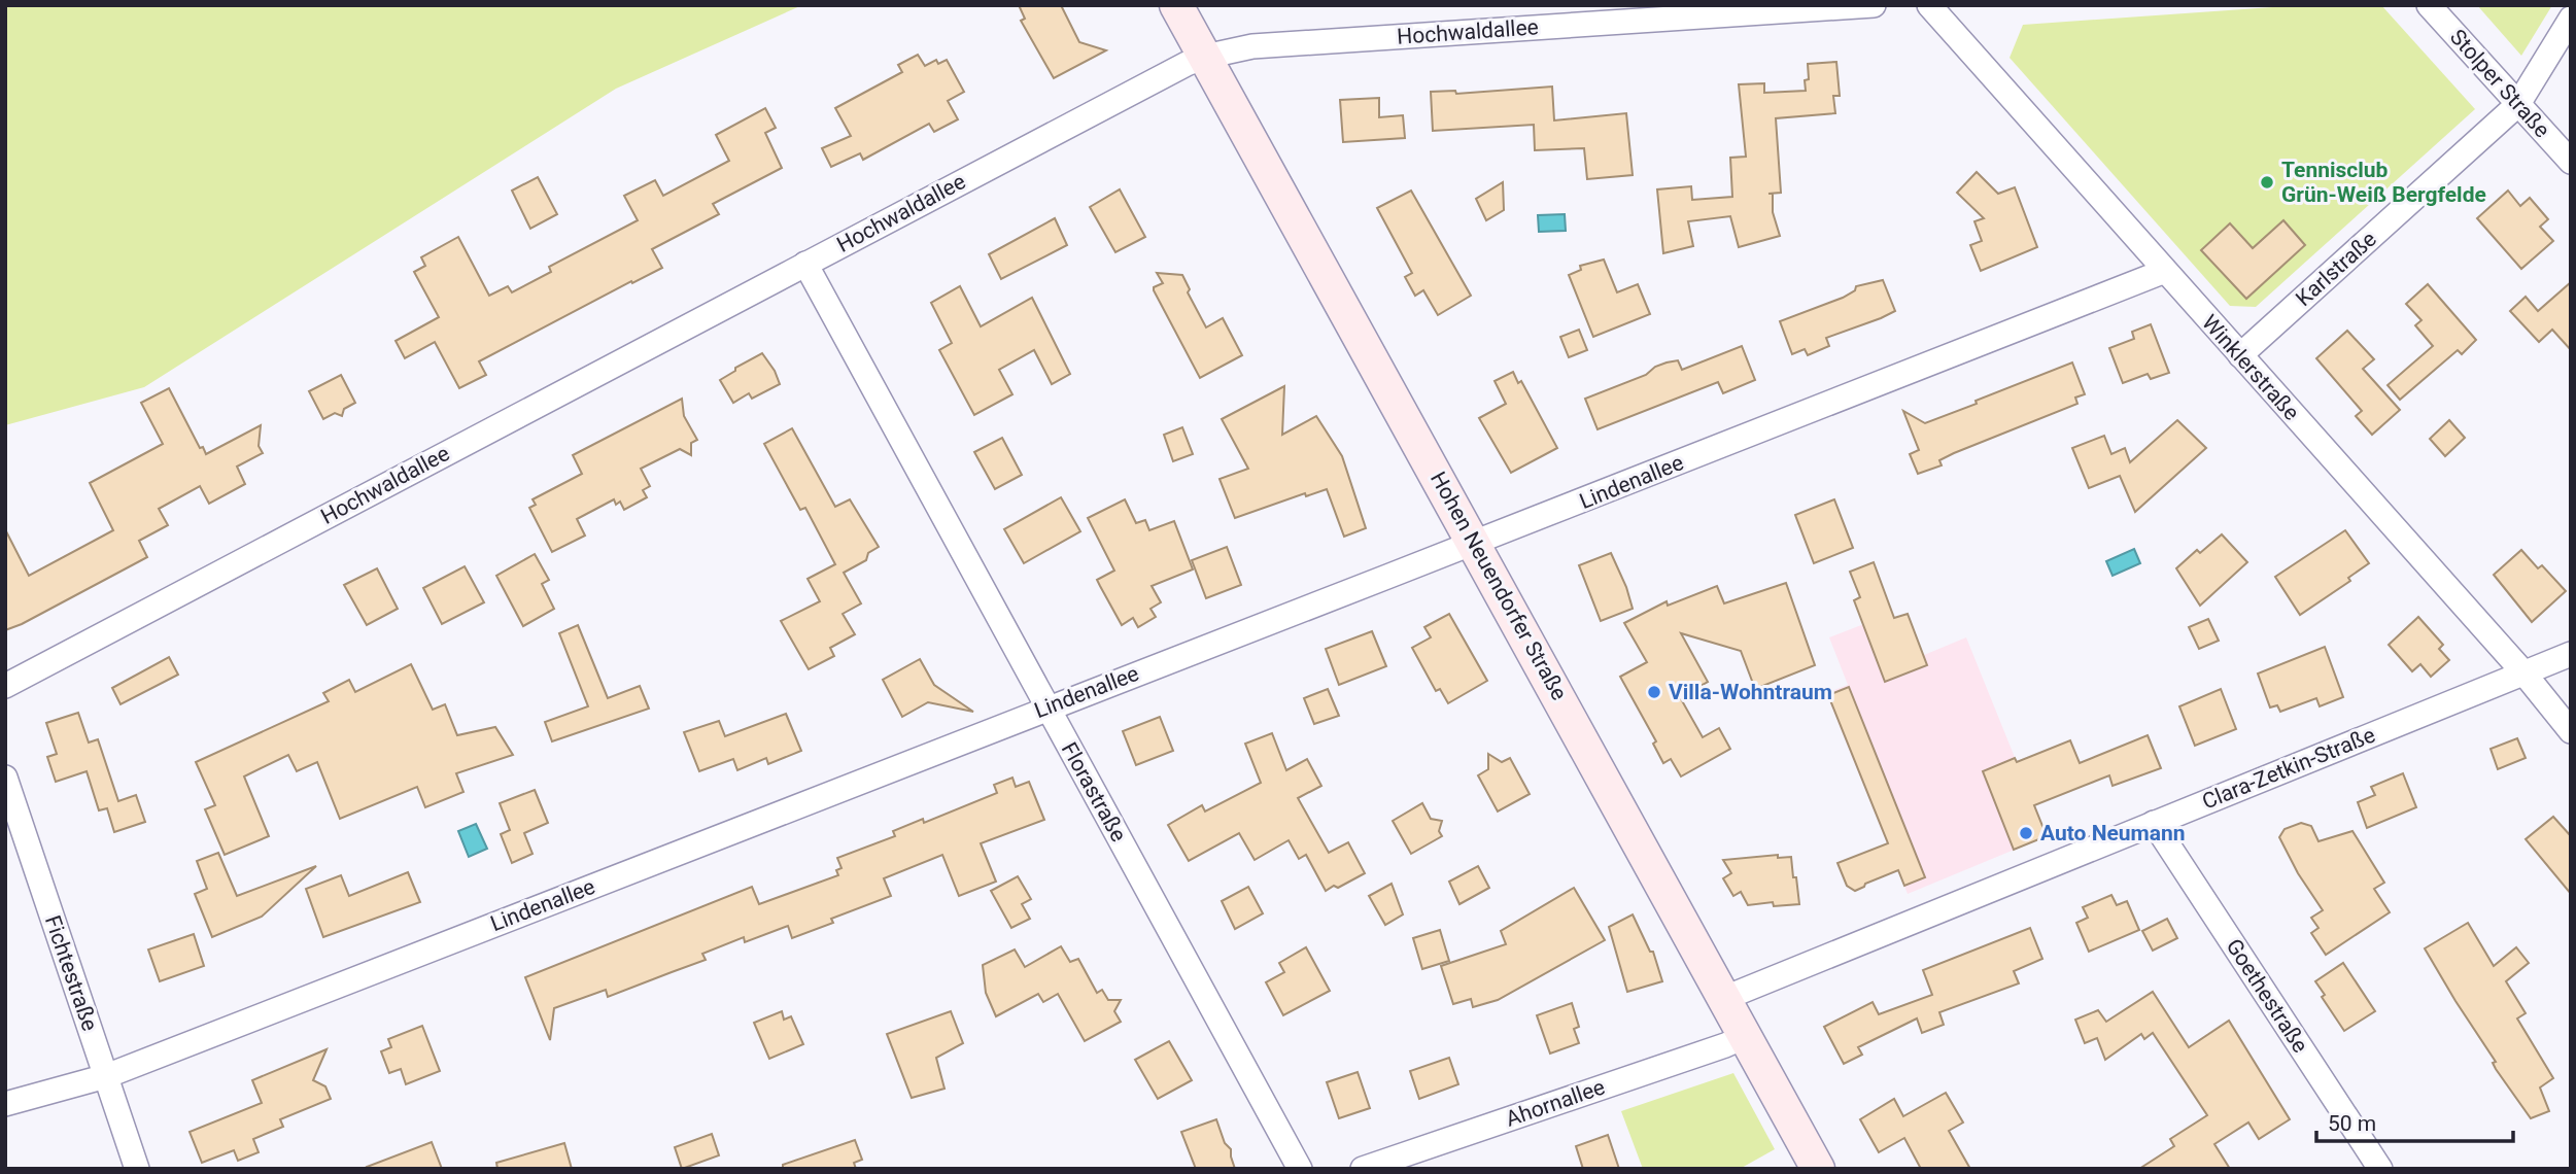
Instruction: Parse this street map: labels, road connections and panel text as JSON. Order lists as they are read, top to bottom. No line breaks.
{"streets":{"main road":["Hohen Neuendorfer Straße"],"street":["Hochwaldallee","Stolper Straße","Karlstraße","Winklerstraße","Lindenallee","Clara-Zetkin-Straße","Florastraße","Fichtestraße","Goethestraße","Ahornallee"]},"crossings":[["Hochwaldallee","Hohen Neuendorfer Straße"],["Hochwaldallee","Florastraße"],["Stolper Straße","Karlstraße"],["Karlstraße","Winklerstraße"],["Winklerstraße","Lindenallee"],["Winklerstraße","Clara-Zetkin-Straße"],["Lindenallee","Hohen Neuendorfer Straße"],["Lindenallee","Florastraße"],["Lindenallee","Fichtestraße"],["Hohen Neuendorfer Straße","Clara-Zetkin-Straße"],["Hohen Neuendorfer Straße","Ahornallee"],["Clara-Zetkin-Straße","Goethestraße"]],"places":["Tennisclub Grün-Weiß Bergfelde","Villa-Wohntraum","Auto Neumann"],"scale_bar":"50 m"}
